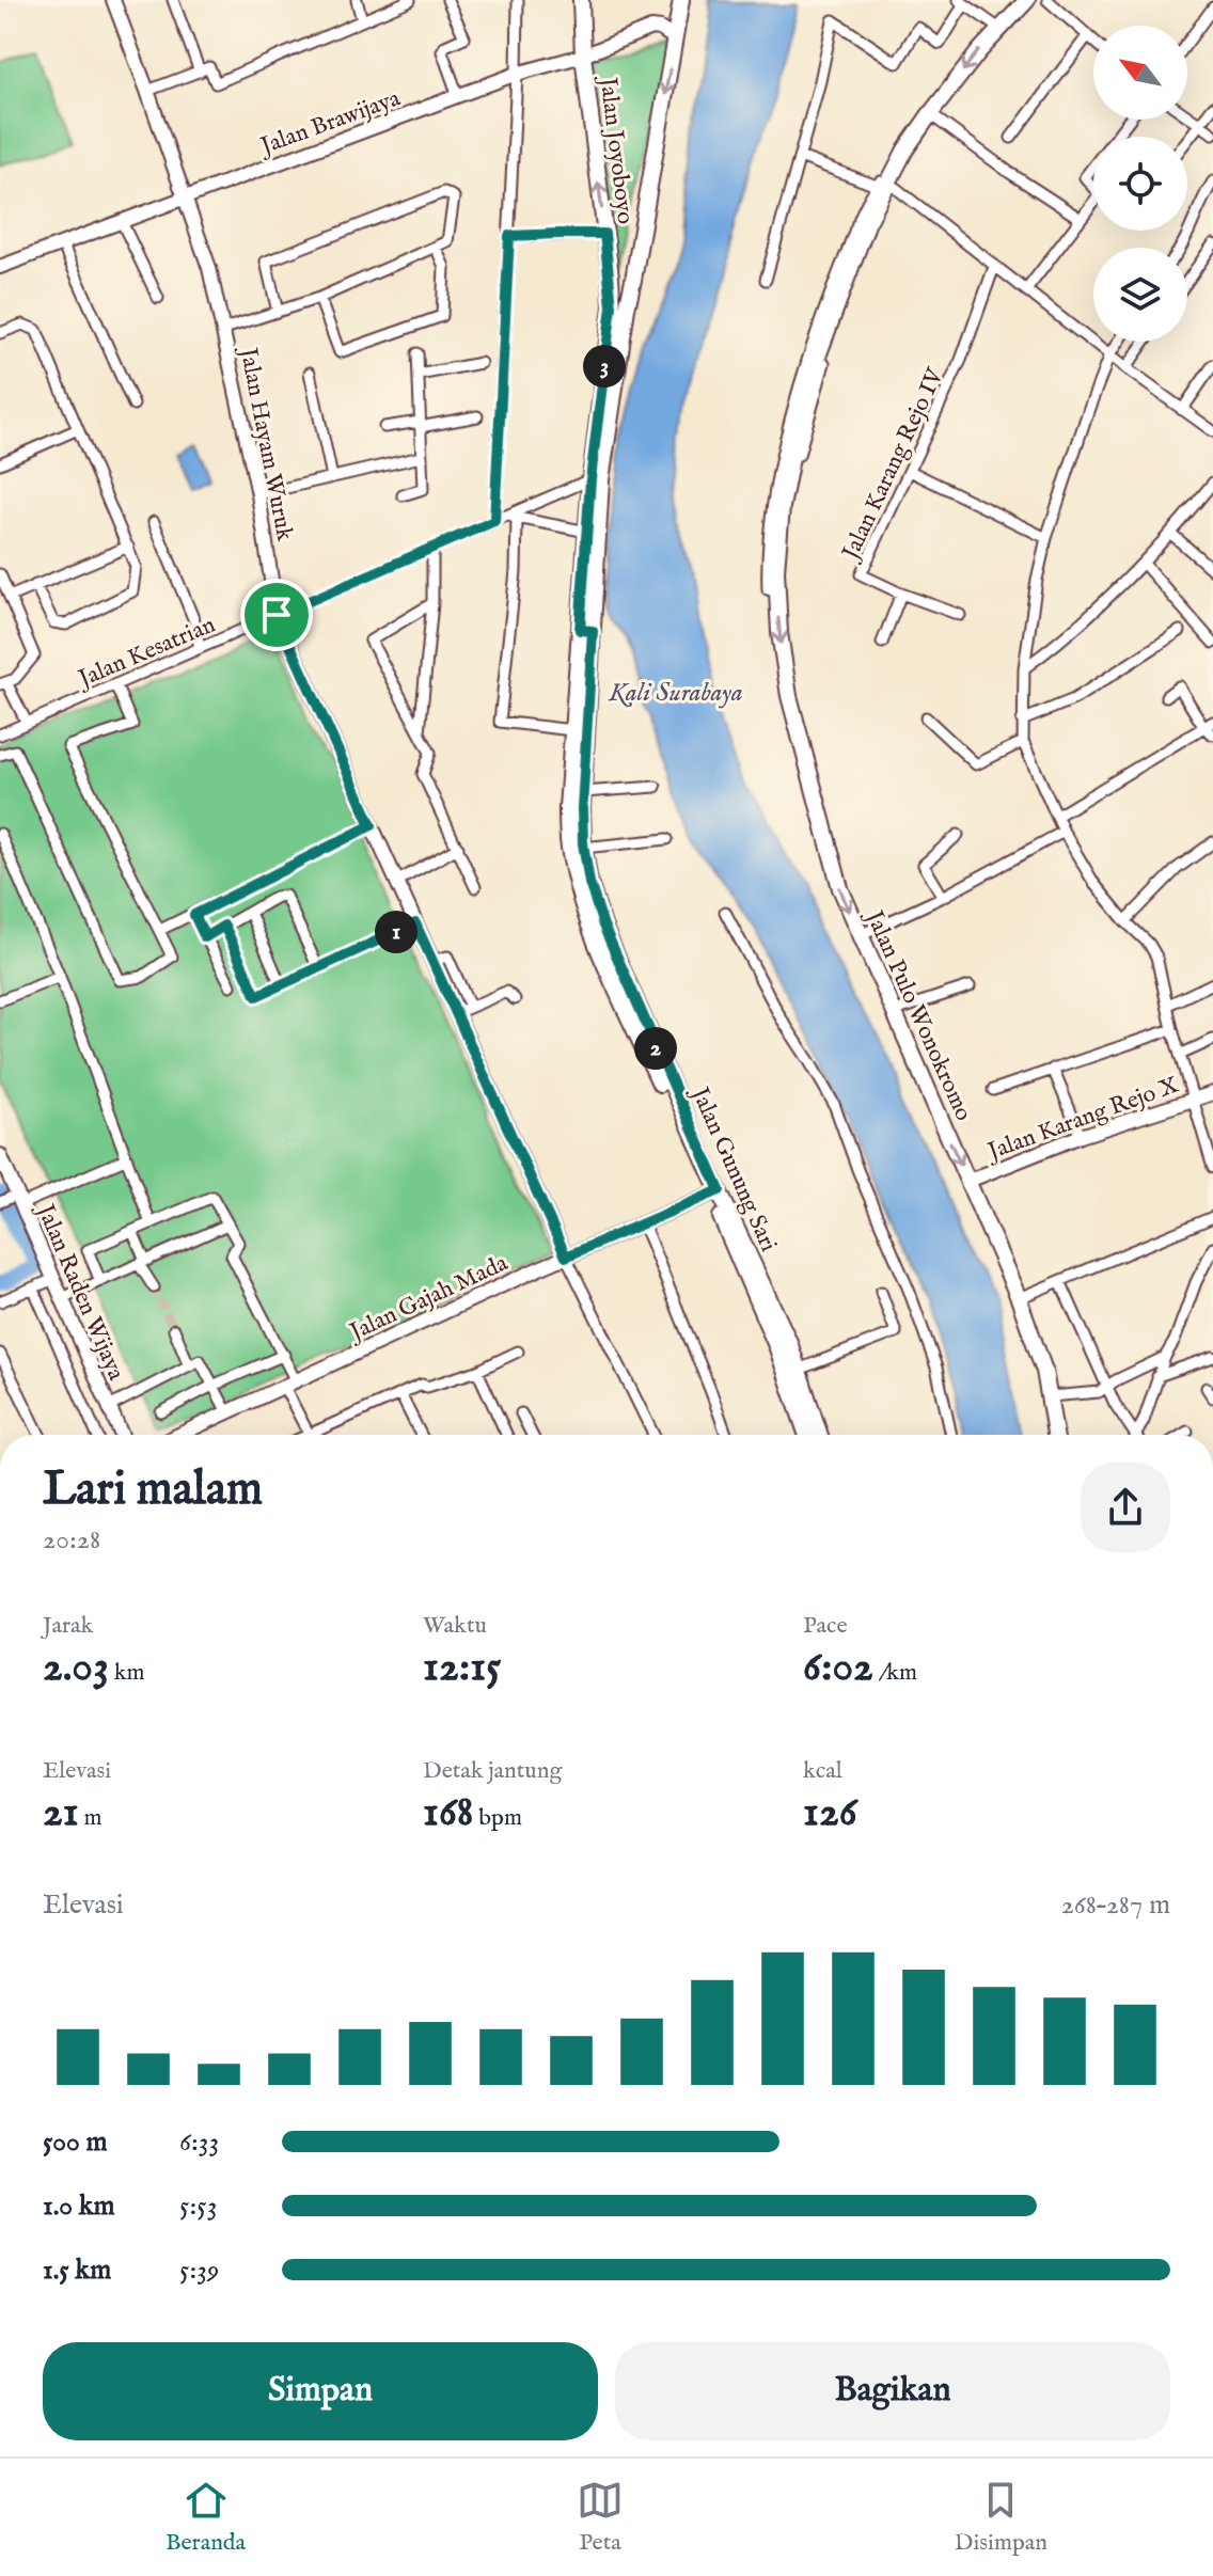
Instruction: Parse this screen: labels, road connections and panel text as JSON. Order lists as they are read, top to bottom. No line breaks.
{"streets":{"main road":["Jalan Joyoboyo","Jalan Pulo Wonokromo","Jalan Gunung Sari"],"street":["Jalan Brawijaya","Jalan Hayam Wuruk","Jalan Karang Rejo IV","Jalan Kesatrian","Jalan Karang Rejo X","Jalan Raden Wijaya","Jalan Gajah Mada"]},"crossings":[["Jalan Brawijaya","Jalan Joyoboyo"],["Jalan Brawijaya","Jalan Hayam Wuruk"],["Jalan Brawijaya","Jalan Gunung Sari"],["Jalan Joyoboyo","Jalan Gunung Sari"],["Jalan Hayam Wuruk","Jalan Kesatrian"],["Jalan Hayam Wuruk","Jalan Gajah Mada"],["Jalan Kesatrian","Jalan Gunung Sari"],["Jalan Pulo Wonokromo","Jalan Karang Rejo X"],["Jalan Gunung Sari","Jalan Gajah Mada"]],"one_way":["Jalan Joyoboyo","Jalan Pulo Wonokromo"],"water":["Kali Surabaya"],"north":"top left","page":{"pins":["3","1","2"],"heading":["Lari malam","20:28"],"stats":[["Jarak","2.03 km"],["Waktu","12:15"],["Pace","6:02 /km"],["Elevasi","21 m"],["Detak jantung","168 bpm"],["kcal","126"]],"chart":["Elevasi","268–287 m"],"list":[{"name":"500 m","note":"6:33"},{"name":"1.0 km","note":"5:53"},{"name":"1.5 km","note":"5:39"}],"buttons":["Simpan","Bagikan"],"tabs":["Beranda","Peta","Disimpan"]}}
